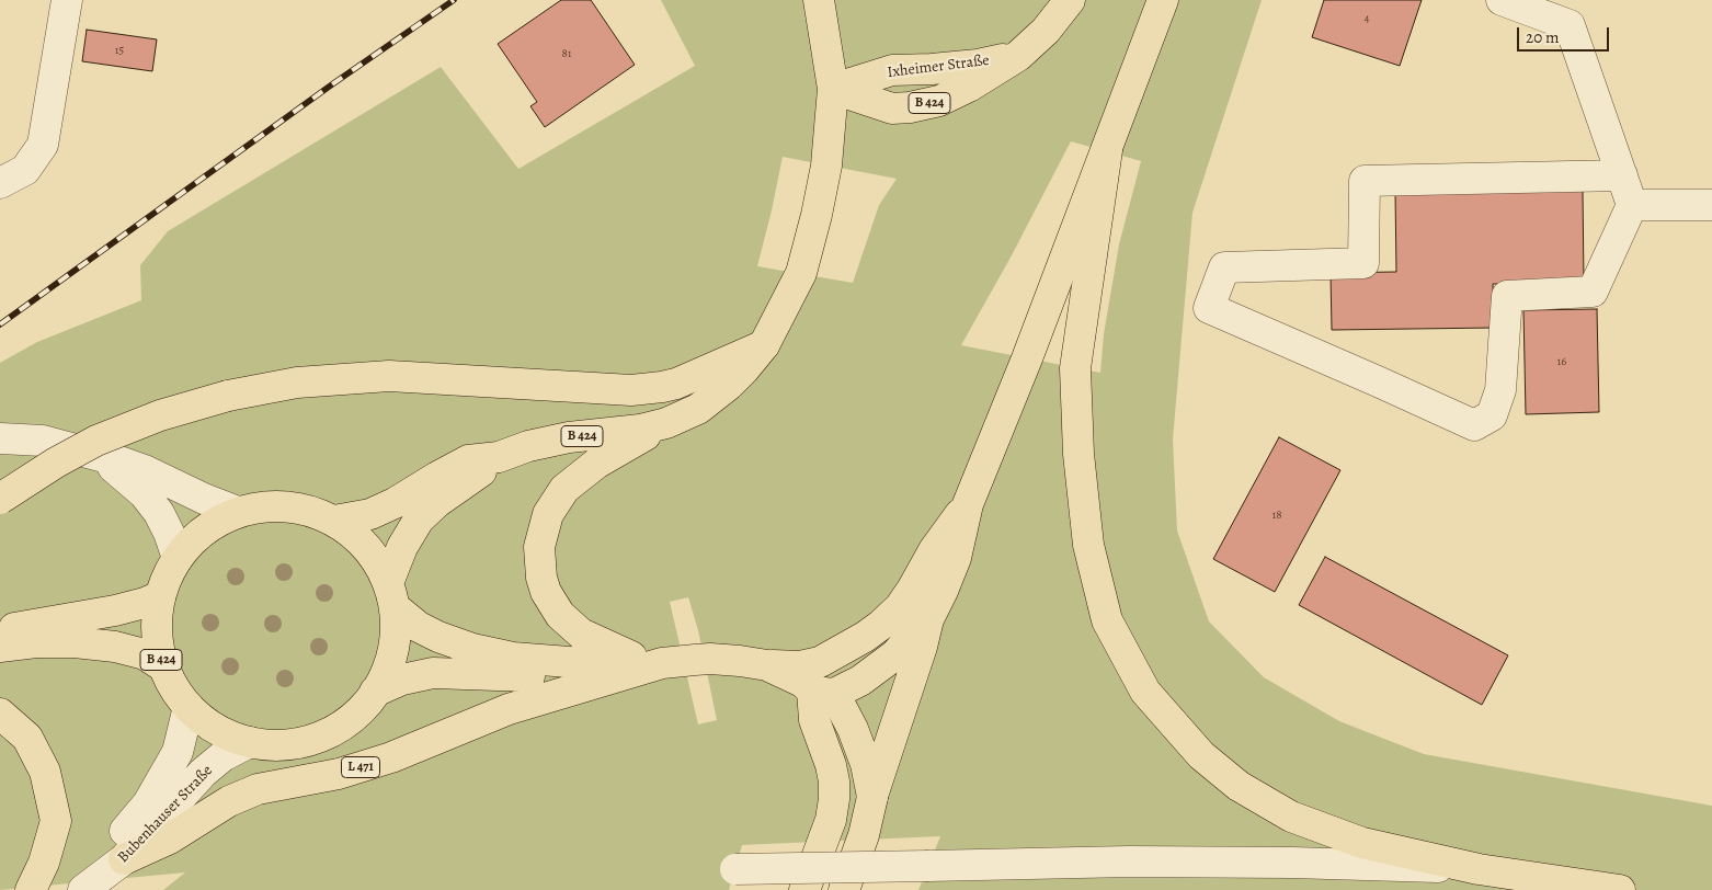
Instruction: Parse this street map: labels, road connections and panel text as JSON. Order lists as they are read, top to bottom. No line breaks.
{"streets":{"main road":["Ixheimer Straße","B 424","L 471"],"street":["Bubenhauser Straße"]},"crossings":[["Ixheimer Straße","B 424"],["B 424","L 471"],["B 424","Bubenhauser Straße"],["L 471","Bubenhauser Straße"]],"house_numbers":["4","15","81","16","18"],"scale_bar":"20 m"}
